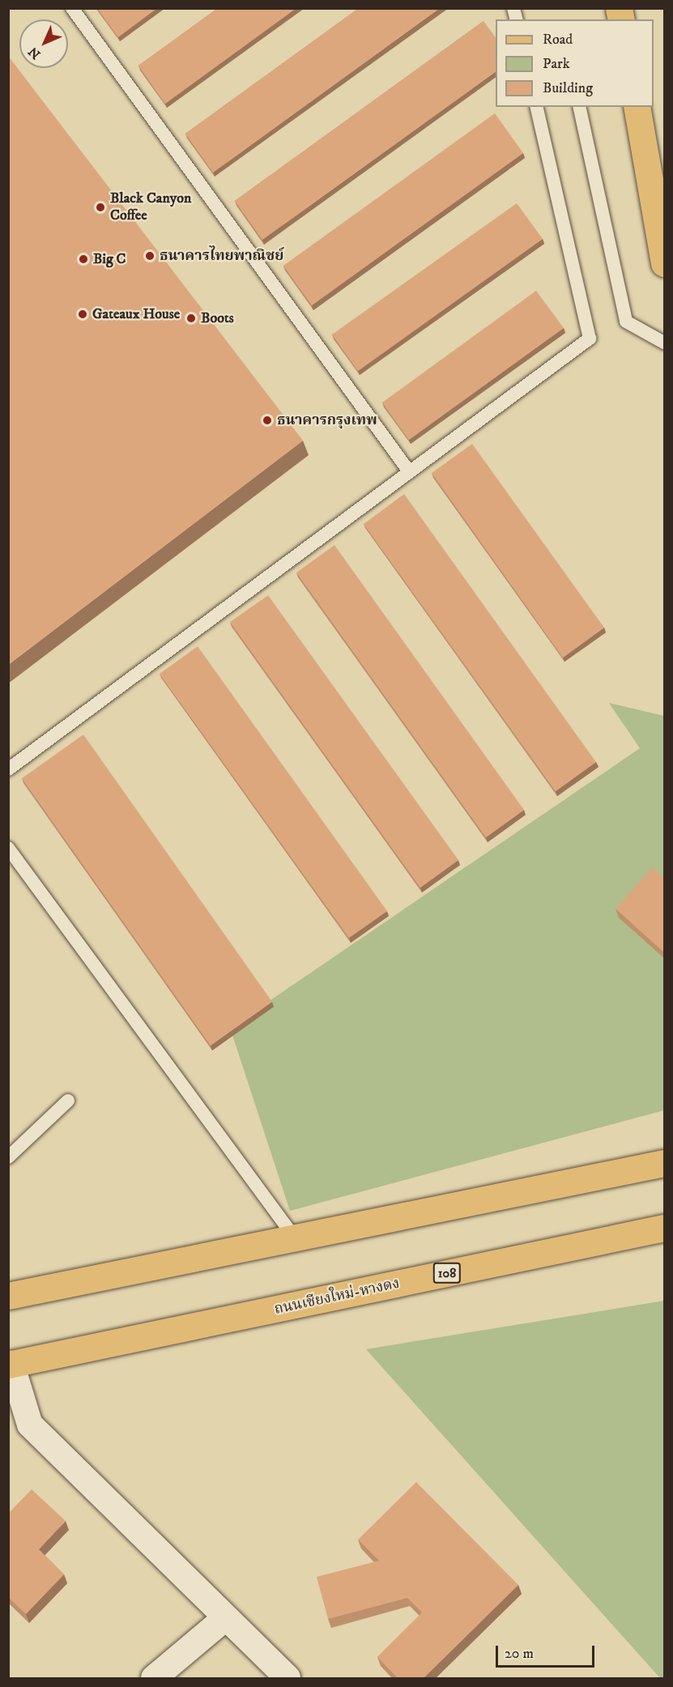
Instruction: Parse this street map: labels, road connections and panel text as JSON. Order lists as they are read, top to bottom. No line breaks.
{"streets":{"main road":["108","ถนนเชียงใหม่-หางดง"]},"places":["Black Canyon Coffee","ธนาคารไทยพาณิชย์","Big C","Gateaux House","Boots","ธนาคารกรุงเทพ"],"legend":["Road","Park","Building"],"scale_bar":"20 m","north":"bottom left"}
